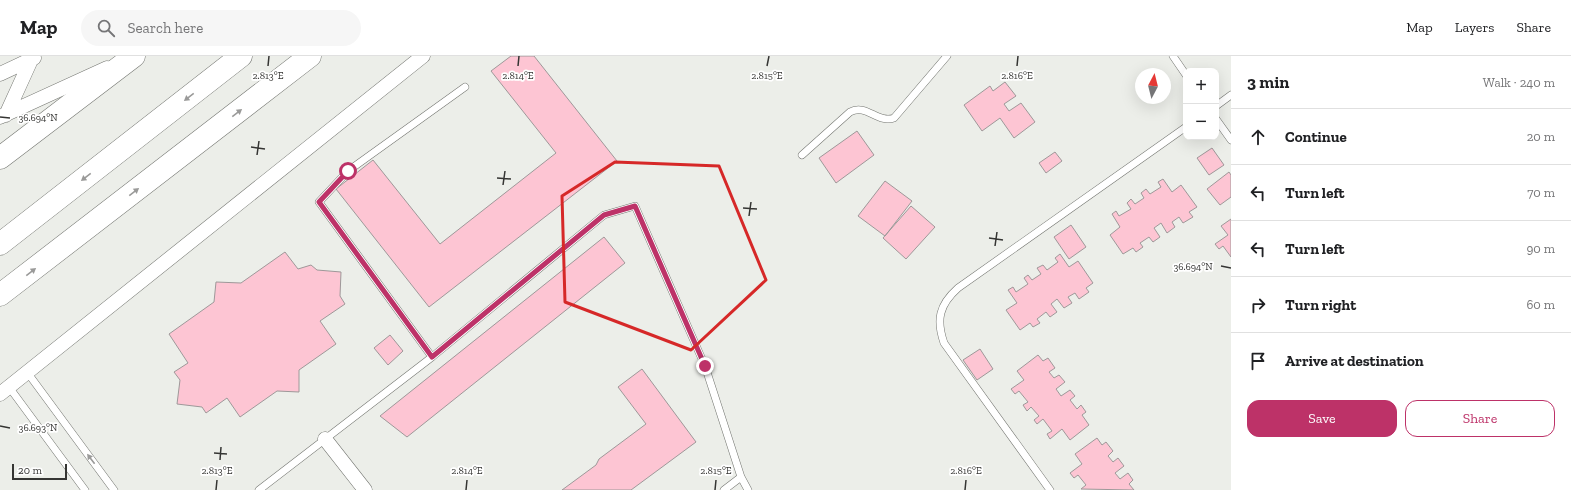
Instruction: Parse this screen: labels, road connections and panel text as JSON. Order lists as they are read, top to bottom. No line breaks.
{"scale_bar":"20 m","north":"top","page":{"header":"Map","search":"Search here","nav":["Map","Layers","Share"],"heading":["3 min","Walk · 240 m"],"map_buttons":["+","−"],"list":[["Continue","20 m"],["Turn left","70 m"],["Turn left","90 m"],["Turn right","60 m"],"Arrive at destination"],"buttons":["Save","Share"],"scale":"20 m"},"coordinates":["2.813°E","2.814°E","2.815°E","2.816°E","36.694°N","36.693°N"]}
